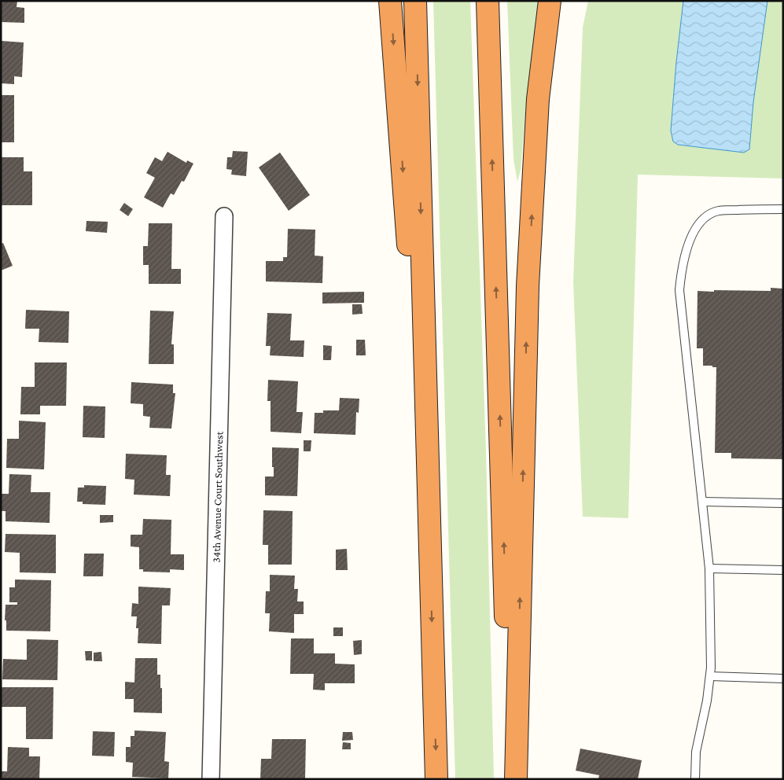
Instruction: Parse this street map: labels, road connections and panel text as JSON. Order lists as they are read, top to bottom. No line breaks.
{"streets":{"street":["34th Avenue Court Southwest"]}}
